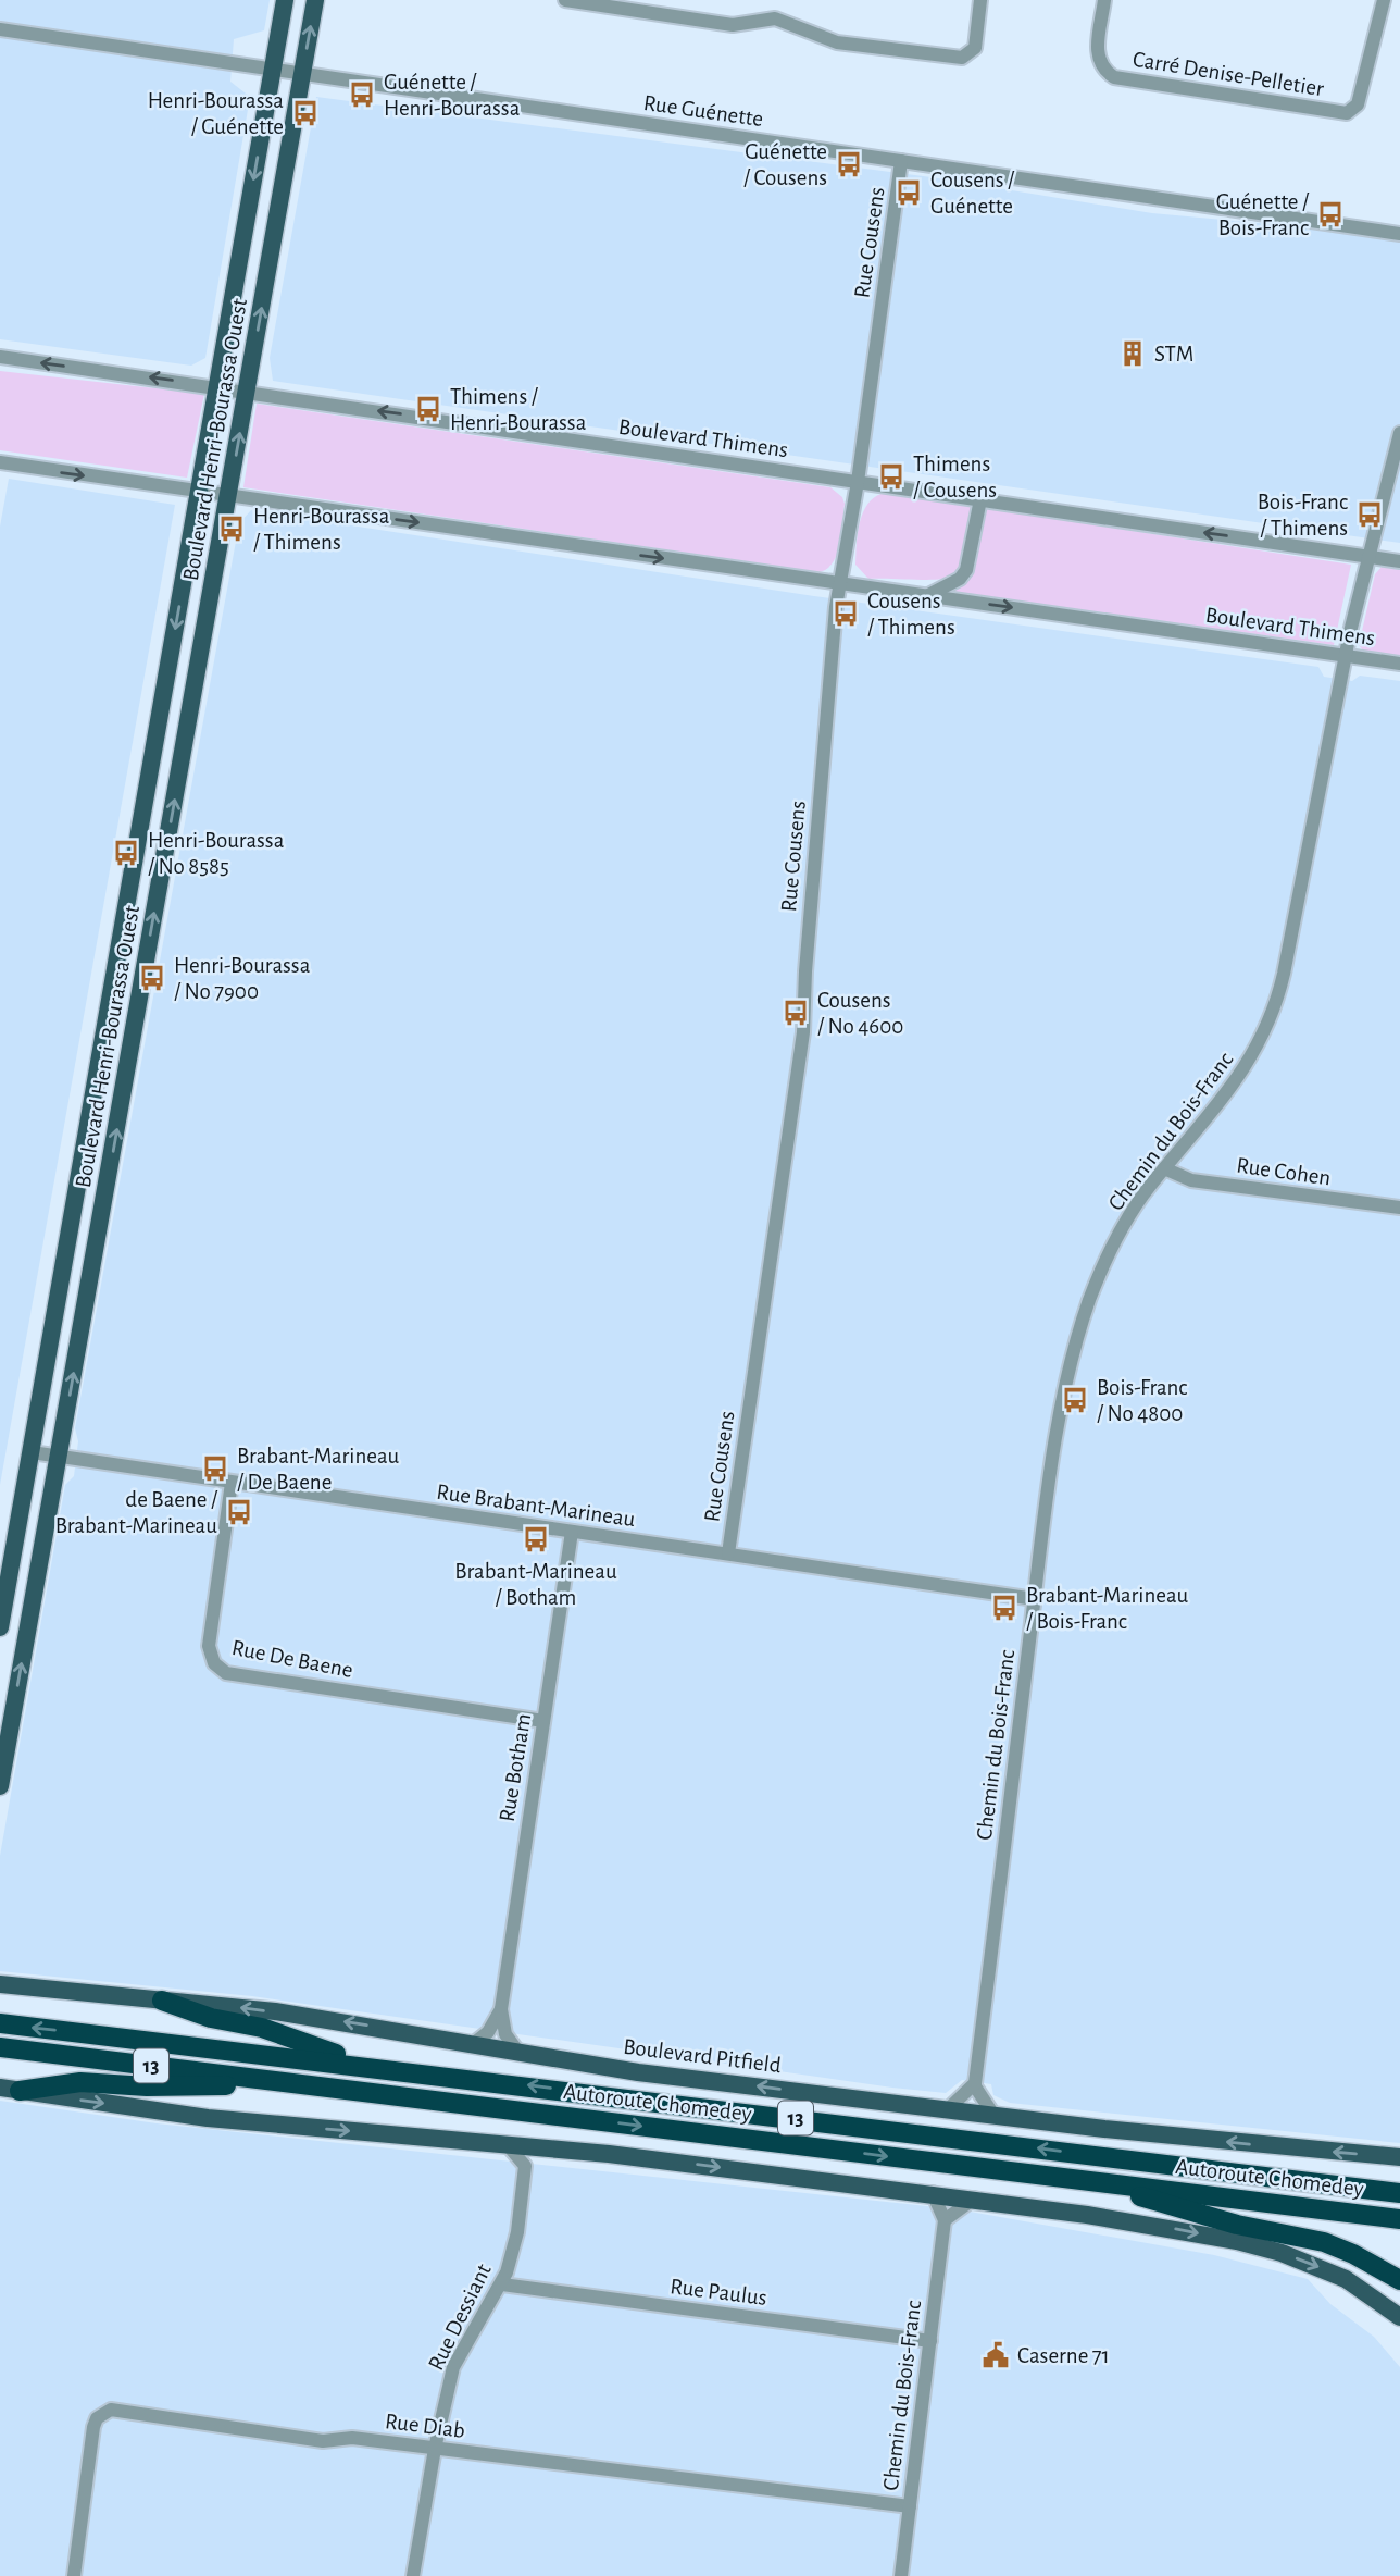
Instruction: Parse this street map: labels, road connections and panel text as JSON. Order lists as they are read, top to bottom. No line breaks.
{"streets":{"highway":["13","Autoroute Chomedey"],"main road":["Boulevard Henri-Bourassa Ouest","Boulevard Pitfield"],"street":["Carré Denise-Pelletier","Rue Guénette","Rue Cousens","Boulevard Thimens","Chemin du Bois-Franc","Rue Cohen","Rue Brabant-Marineau","Rue De Baene","Rue Botham","Rue Paulus","Rue Dessiant","Rue Diab"]},"crossings":[["Rue Guénette","Rue Cousens"],["Rue Guénette","Boulevard Henri-Bourassa Ouest"],["Rue Cousens","Boulevard Thimens"],["Rue Cousens","Rue Brabant-Marineau"],["Boulevard Thimens","Boulevard Henri-Bourassa Ouest"],["Boulevard Thimens","Chemin du Bois-Franc"],["Boulevard Henri-Bourassa Ouest","Rue Brabant-Marineau"],["Chemin du Bois-Franc","Rue Cohen"],["Chemin du Bois-Franc","Rue Brabant-Marineau"],["Chemin du Bois-Franc","Rue Paulus"],["Chemin du Bois-Franc","Rue Diab"],["Rue Brabant-Marineau","Rue De Baene"],["Rue Brabant-Marineau","Rue Botham"],["Rue De Baene","Rue Botham"],["Rue Botham","Boulevard Pitfield"],["Rue Paulus","Rue Dessiant"],["Rue Dessiant","Rue Diab"]],"places":{"bus stop":["Guénette / Henri-Bourassa","Henri-Bourassa / Guénette","Guénette / Cousens","Cousens / Guénette","Guénette / Bois-Franc","Thimens / Henri-Bourassa","Thimens / Cousens","Bois-Franc / Thimens","Henri-Bourassa / Thimens","Cousens / Thimens","Henri-Bourassa / No 8585","Henri-Bourassa / No 7900","Cousens / No 4600","Bois-Franc / No 4800","Brabant-Marineau / De Baene","de Baene / Brabant-Marineau","Brabant-Marineau / Botham","Brabant-Marineau / Bois-Franc"],"building":["STM"],"public building":["Caserne 71"]}}
